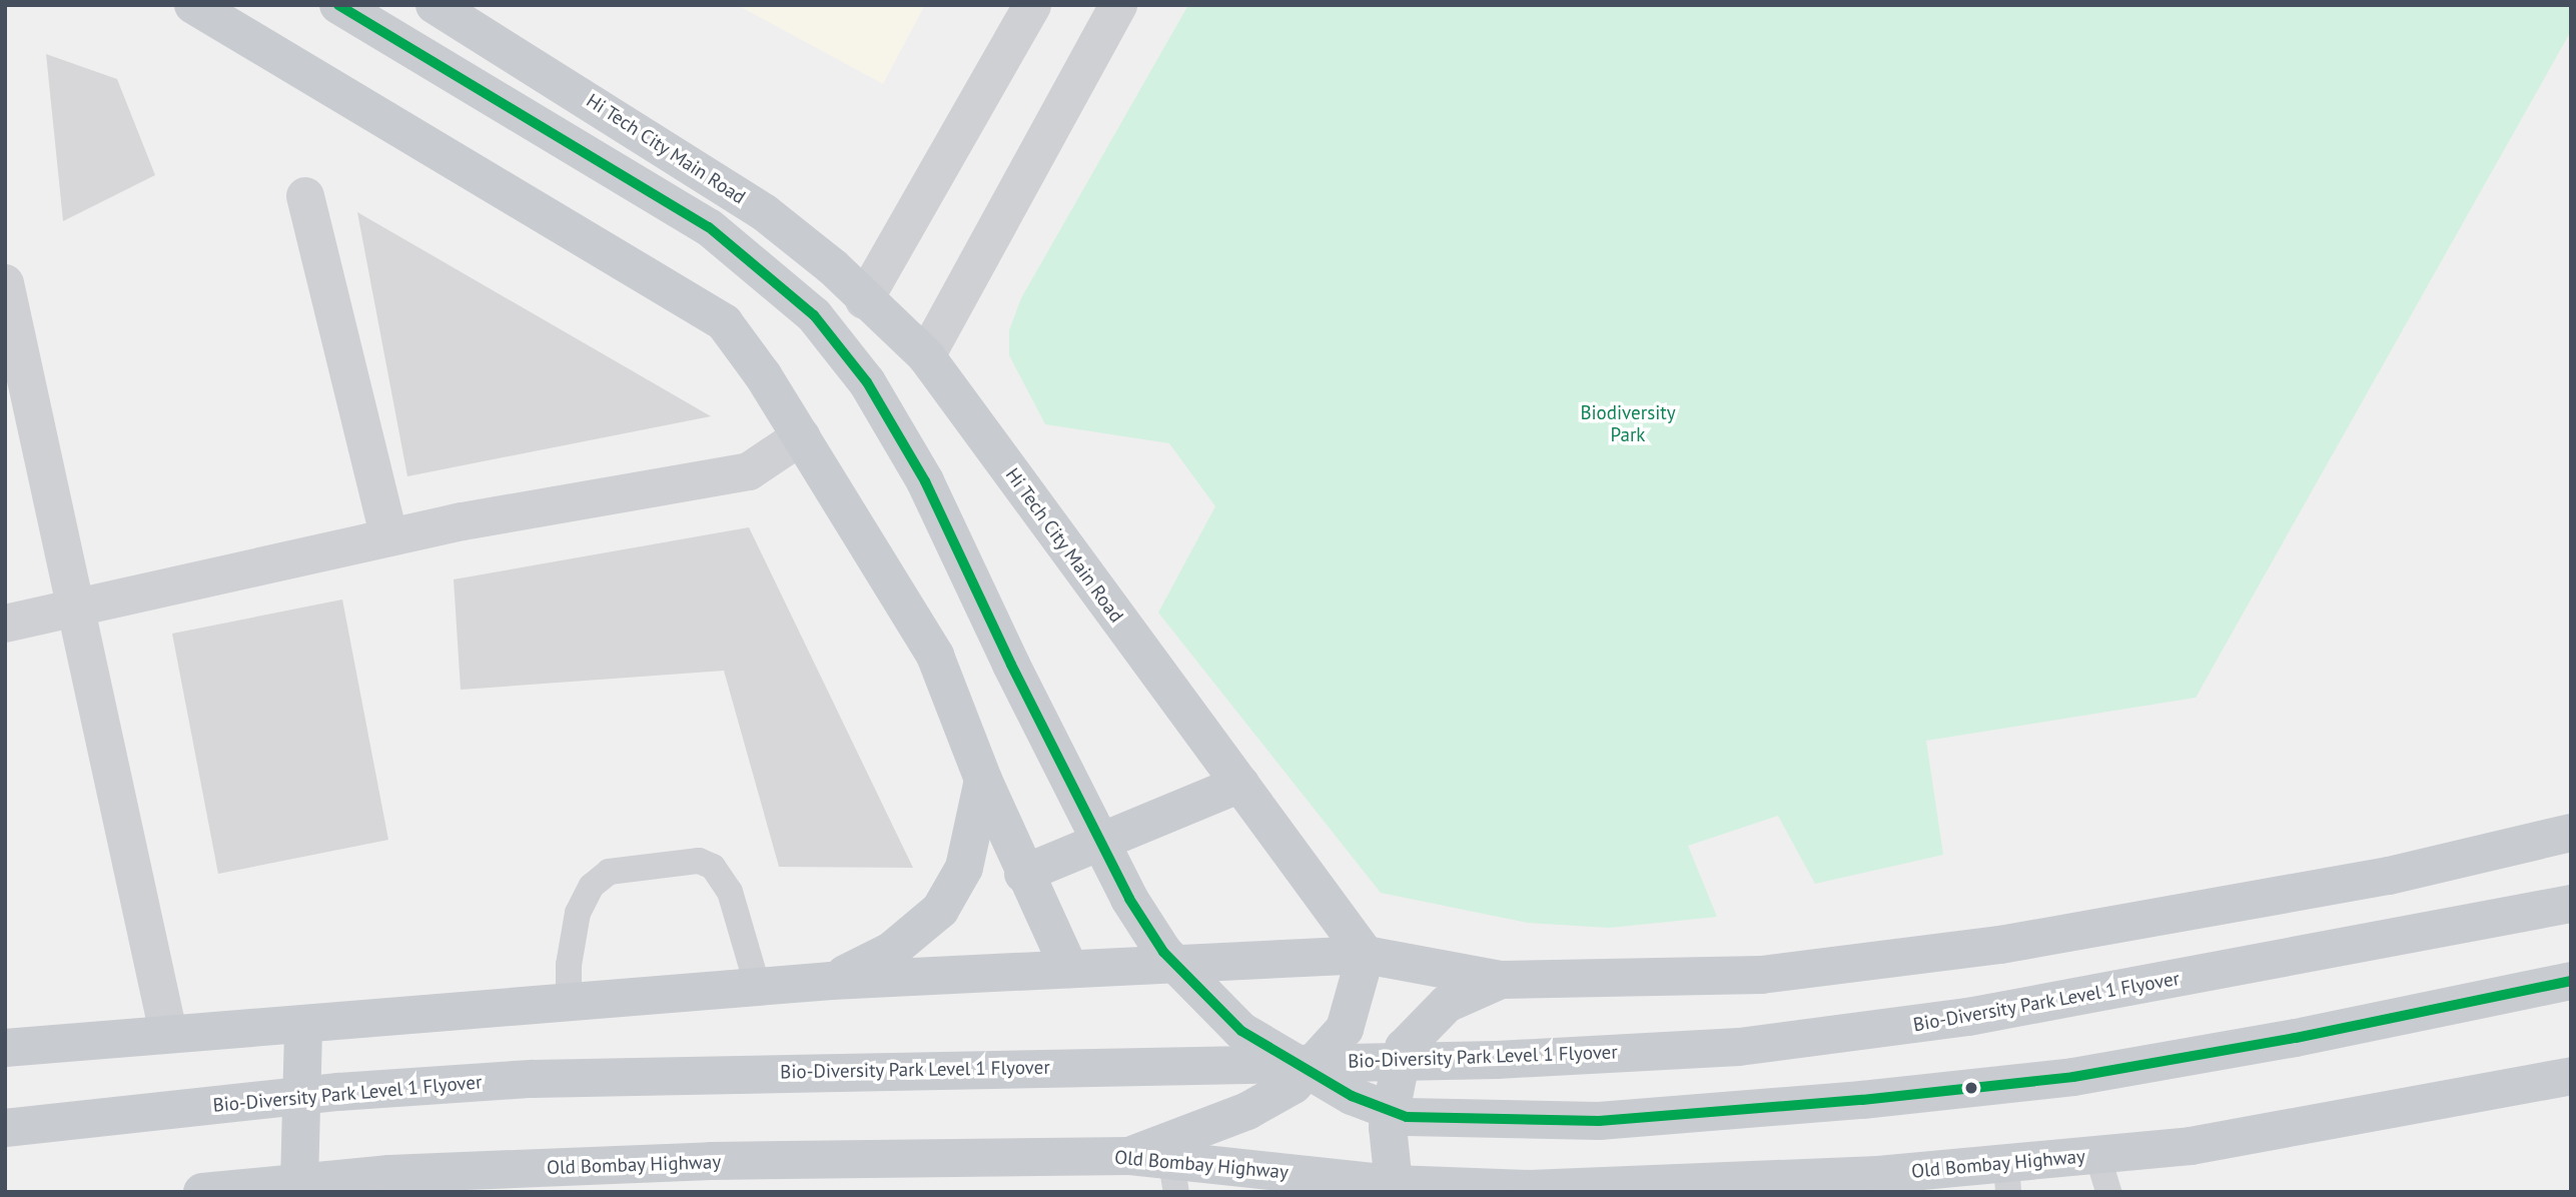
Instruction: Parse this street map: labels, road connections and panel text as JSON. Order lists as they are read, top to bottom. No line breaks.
{"streets":{"main road":["Hi Tech City Main Road","Bio-Diversity Park Level 1 Flyover","Old Bombay Highway"]},"parks":["Biodiversity Park"]}
